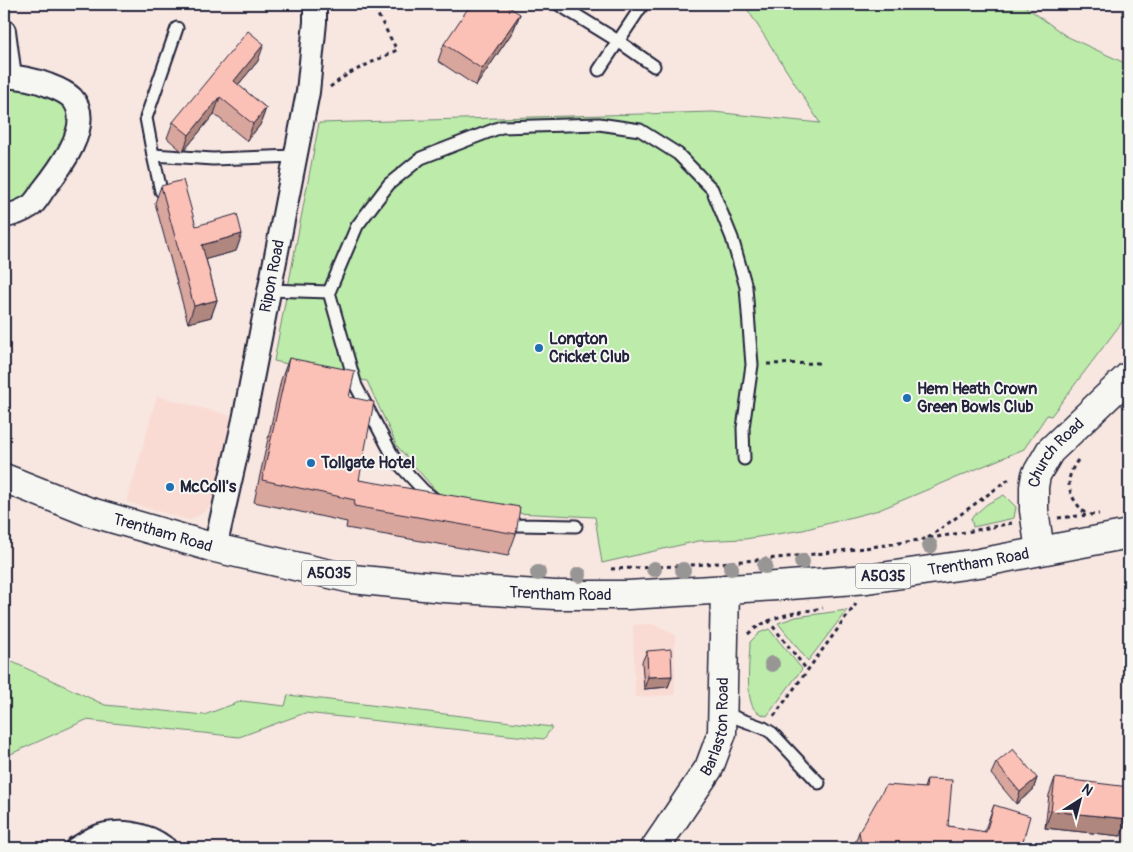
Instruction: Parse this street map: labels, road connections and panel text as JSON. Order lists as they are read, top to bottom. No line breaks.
{"streets":{"main road":["Church Road","Trentham Road","A5035","Barlaston Road"],"street":["Ripon Road"]},"crossings":[["Ripon Road","Trentham Road"],["Church Road","Trentham Road"],["Trentham Road","Barlaston Road"]],"places":["Longton Cricket Club","Hem Heath Crown Green Bowls Club","Tollgate Hotel","McColl's"],"north":"top right"}
